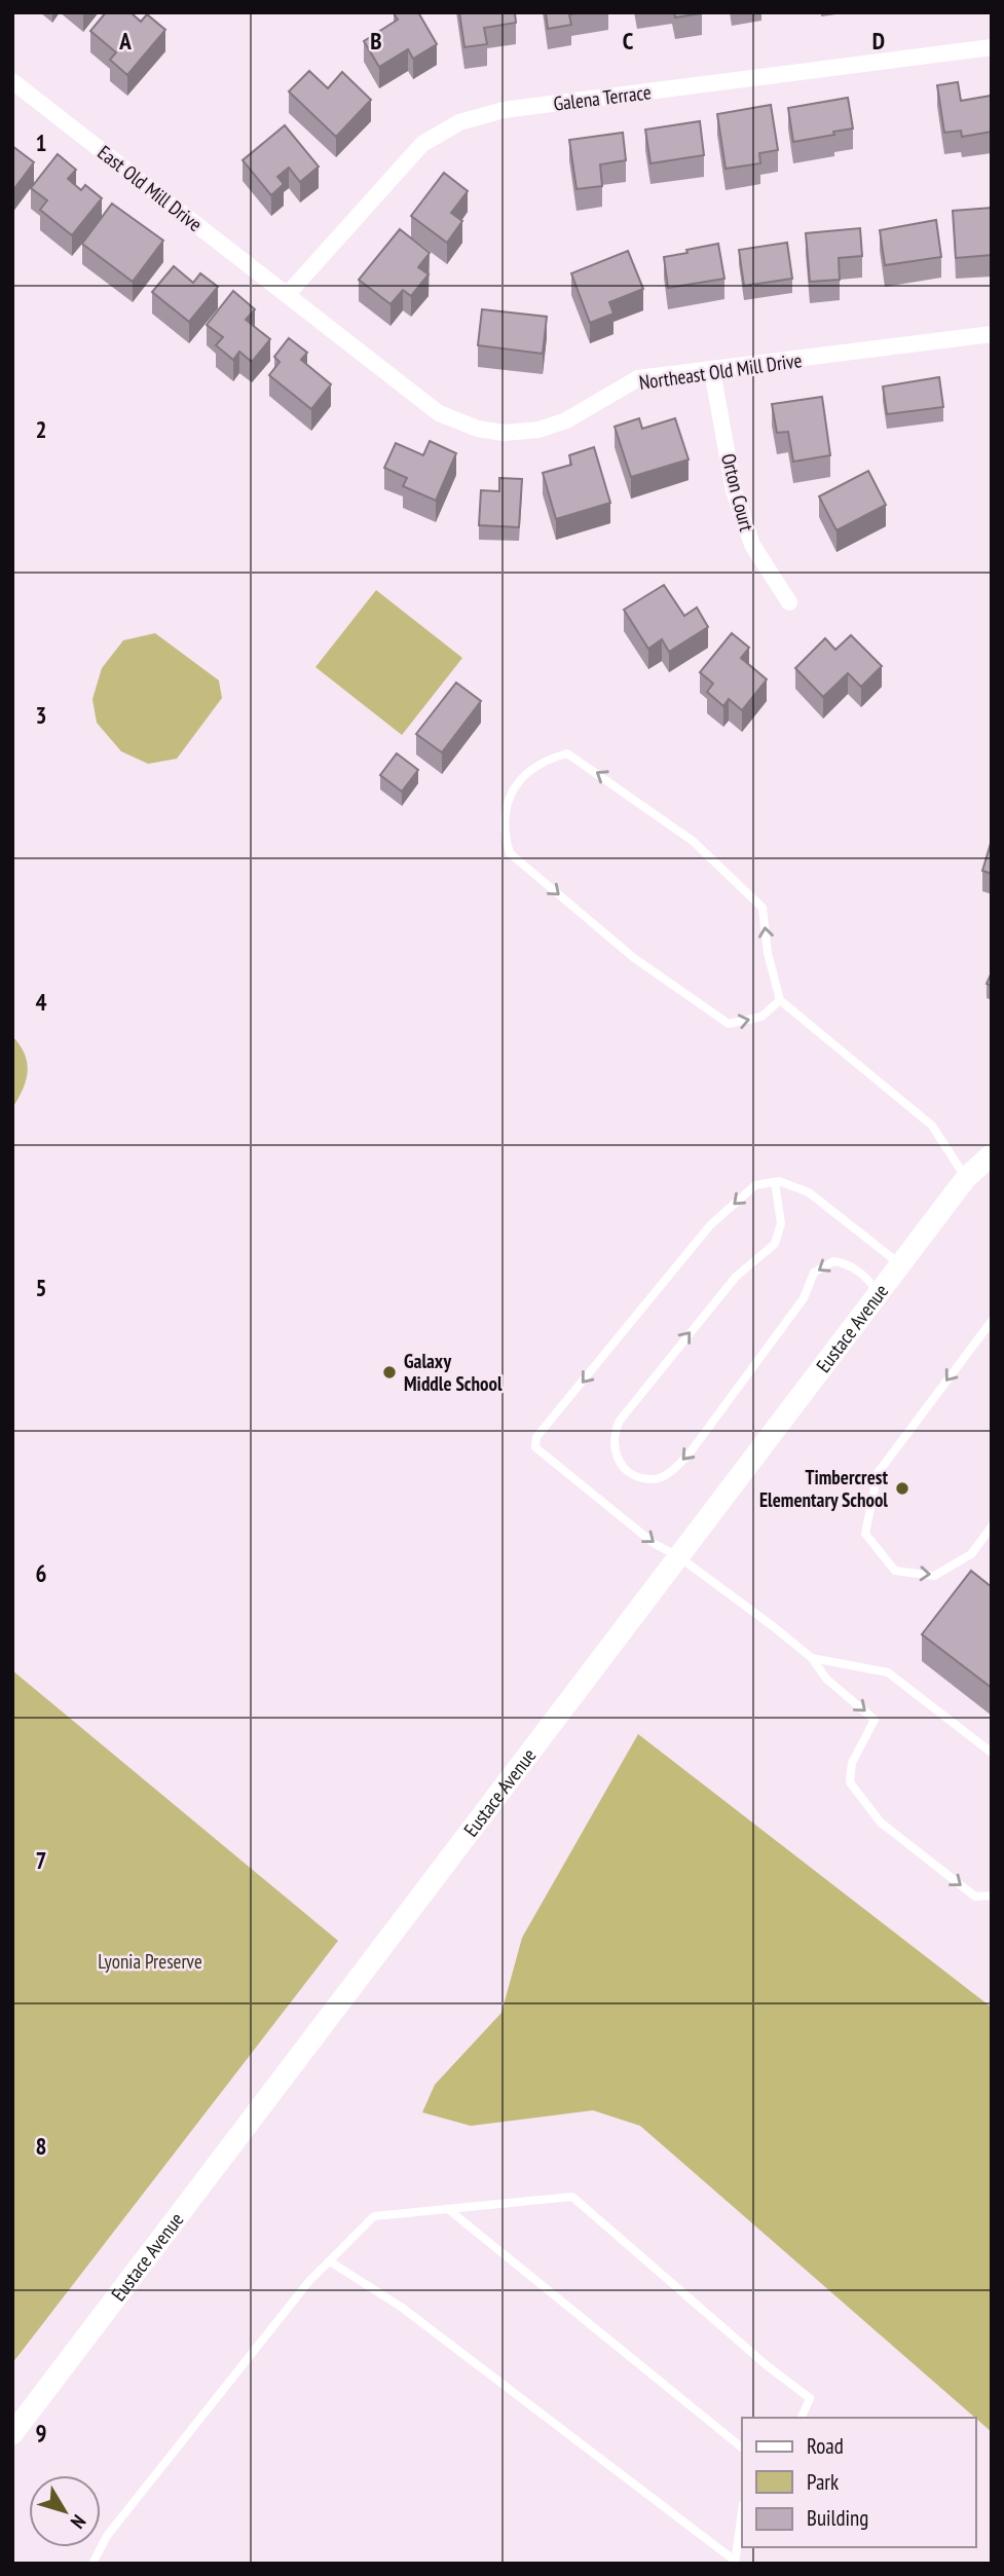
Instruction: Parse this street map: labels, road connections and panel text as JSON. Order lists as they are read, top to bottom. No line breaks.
{"streets":{"street":["Galena Terrace","East Old Mill Drive","Northeast Old Mill Drive","Orton Court","Eustace Avenue"]},"crossings":[["Galena Terrace","East Old Mill Drive"],["Galena Terrace","Northeast Old Mill Drive"],["East Old Mill Drive","Northeast Old Mill Drive"],["Northeast Old Mill Drive","Orton Court"]],"parks":["Lyonia Preserve"],"places":["Galaxy Middle School","Timbercrest Elementary School"],"legend":["Road","Park","Building"],"north":"bottom right","grid":{"columns":["A","B","C","D"],"rows":["1","2","3","4","5","6","7","8","9"]}}
